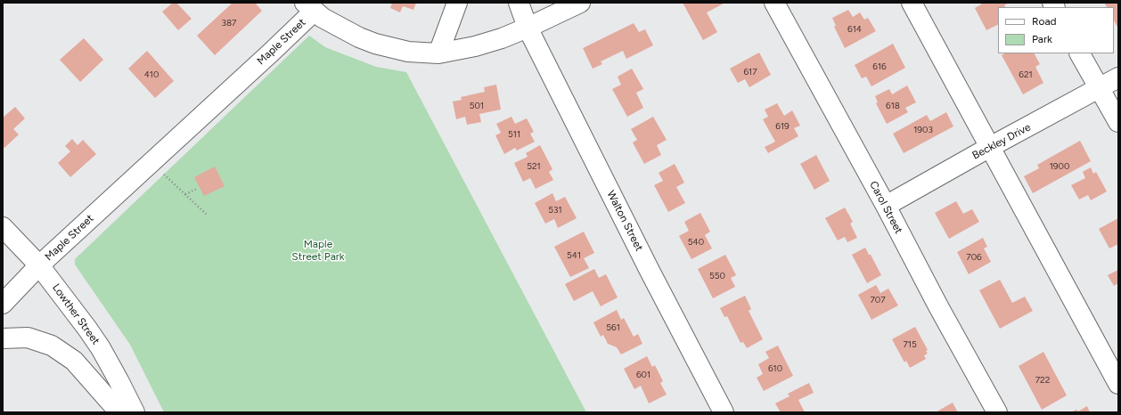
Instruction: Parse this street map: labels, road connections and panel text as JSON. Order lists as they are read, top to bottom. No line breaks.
{"streets":{"main road":["Maple Street","Beckley Drive","Carol Street","Walton Street","Lowther Street"]},"crossings":[["Maple Street","Walton Street"],["Maple Street","Lowther Street"],["Beckley Drive","Carol Street"]],"parks":["Maple Street Park"],"house_numbers":["387","614","616","617","410","621","501","618","619","1903","511","521","1900","531","540","541","706","550","707","561","715","610","601","722"],"legend":["Road","Park"]}
